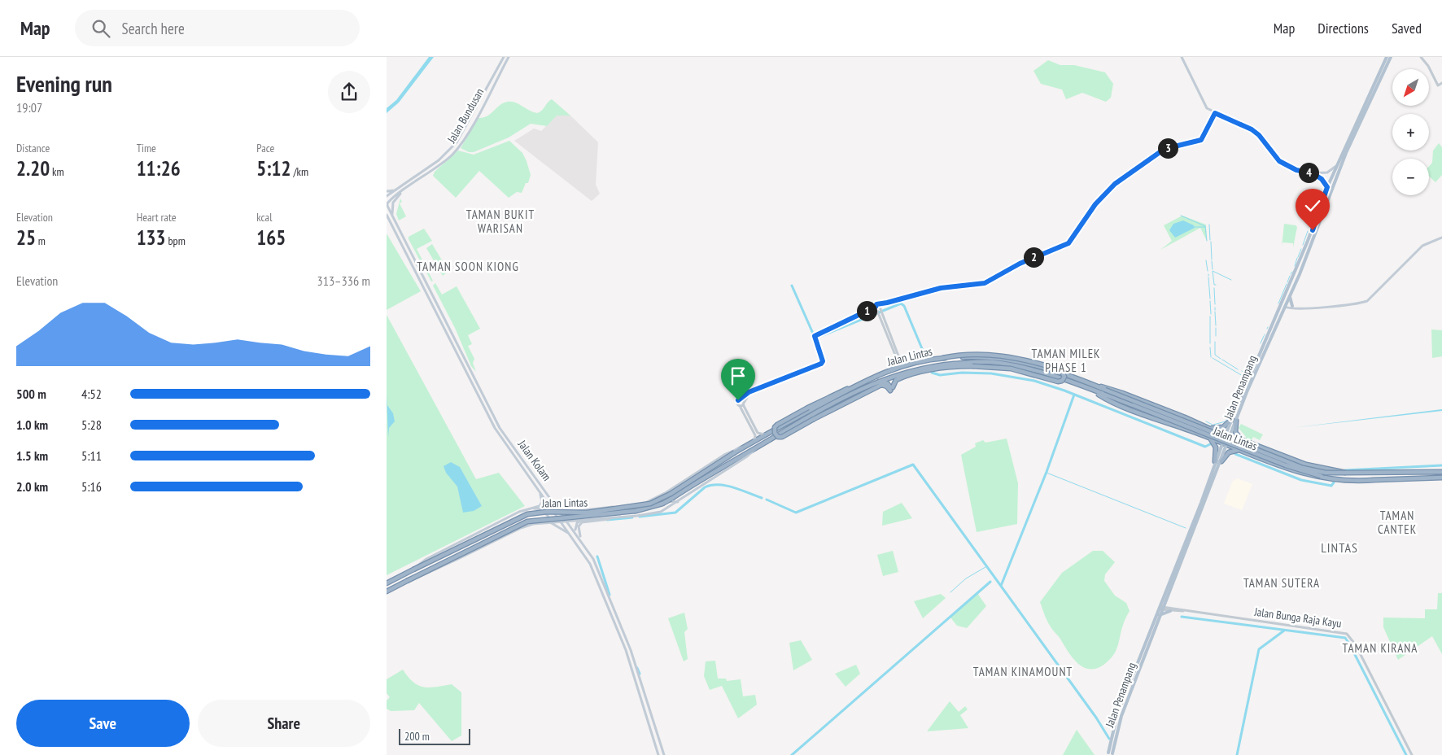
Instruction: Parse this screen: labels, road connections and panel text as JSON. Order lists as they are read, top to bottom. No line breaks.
{"streets":{"highway":["Jalan Lintas"],"main road":["Jalan Bundusan","Jalan Penampang","Jalan Kolam"],"street":["Jalan Bunga Raja Kayu"]},"crossings":[["Jalan Bundusan","Jalan Kolam"],["Jalan Lintas","Jalan Penampang"],["Jalan Lintas","Jalan Kolam"],["Jalan Penampang","Jalan Bunga Raja Kayu"]],"districts":["TAMAN BUKIT WARISAN","TAMAN SOON KIONG","TAMAN MILEK PHASE 1","TAMAN CANTEK","LINTAS","TAMAN SUTERA","TAMAN KIRANA","TAMAN KINAMOUNT"],"scale_bar":"200 m","north":"bottom left","page":{"header":"Map","search":"Search here","nav":["Map","Directions","Saved"],"heading":["Evening run","19:07"],"map_buttons":["+","−"],"stats":[["Distance","2.20 km"],["Time","11:26"],["Pace","5:12 /km"],["Elevation","25 m"],["Heart rate","133 bpm"],["kcal","165"]],"pins":["3","4","2","1"],"chart":["Elevation","313–336 m"],"list":[{"name":"500 m","note":"4:52"},{"name":"1.0 km","note":"5:28"},{"name":"1.5 km","note":"5:11"},{"name":"2.0 km","note":"5:16"}],"buttons":["Save","Share"],"scale":"200 m"}}
